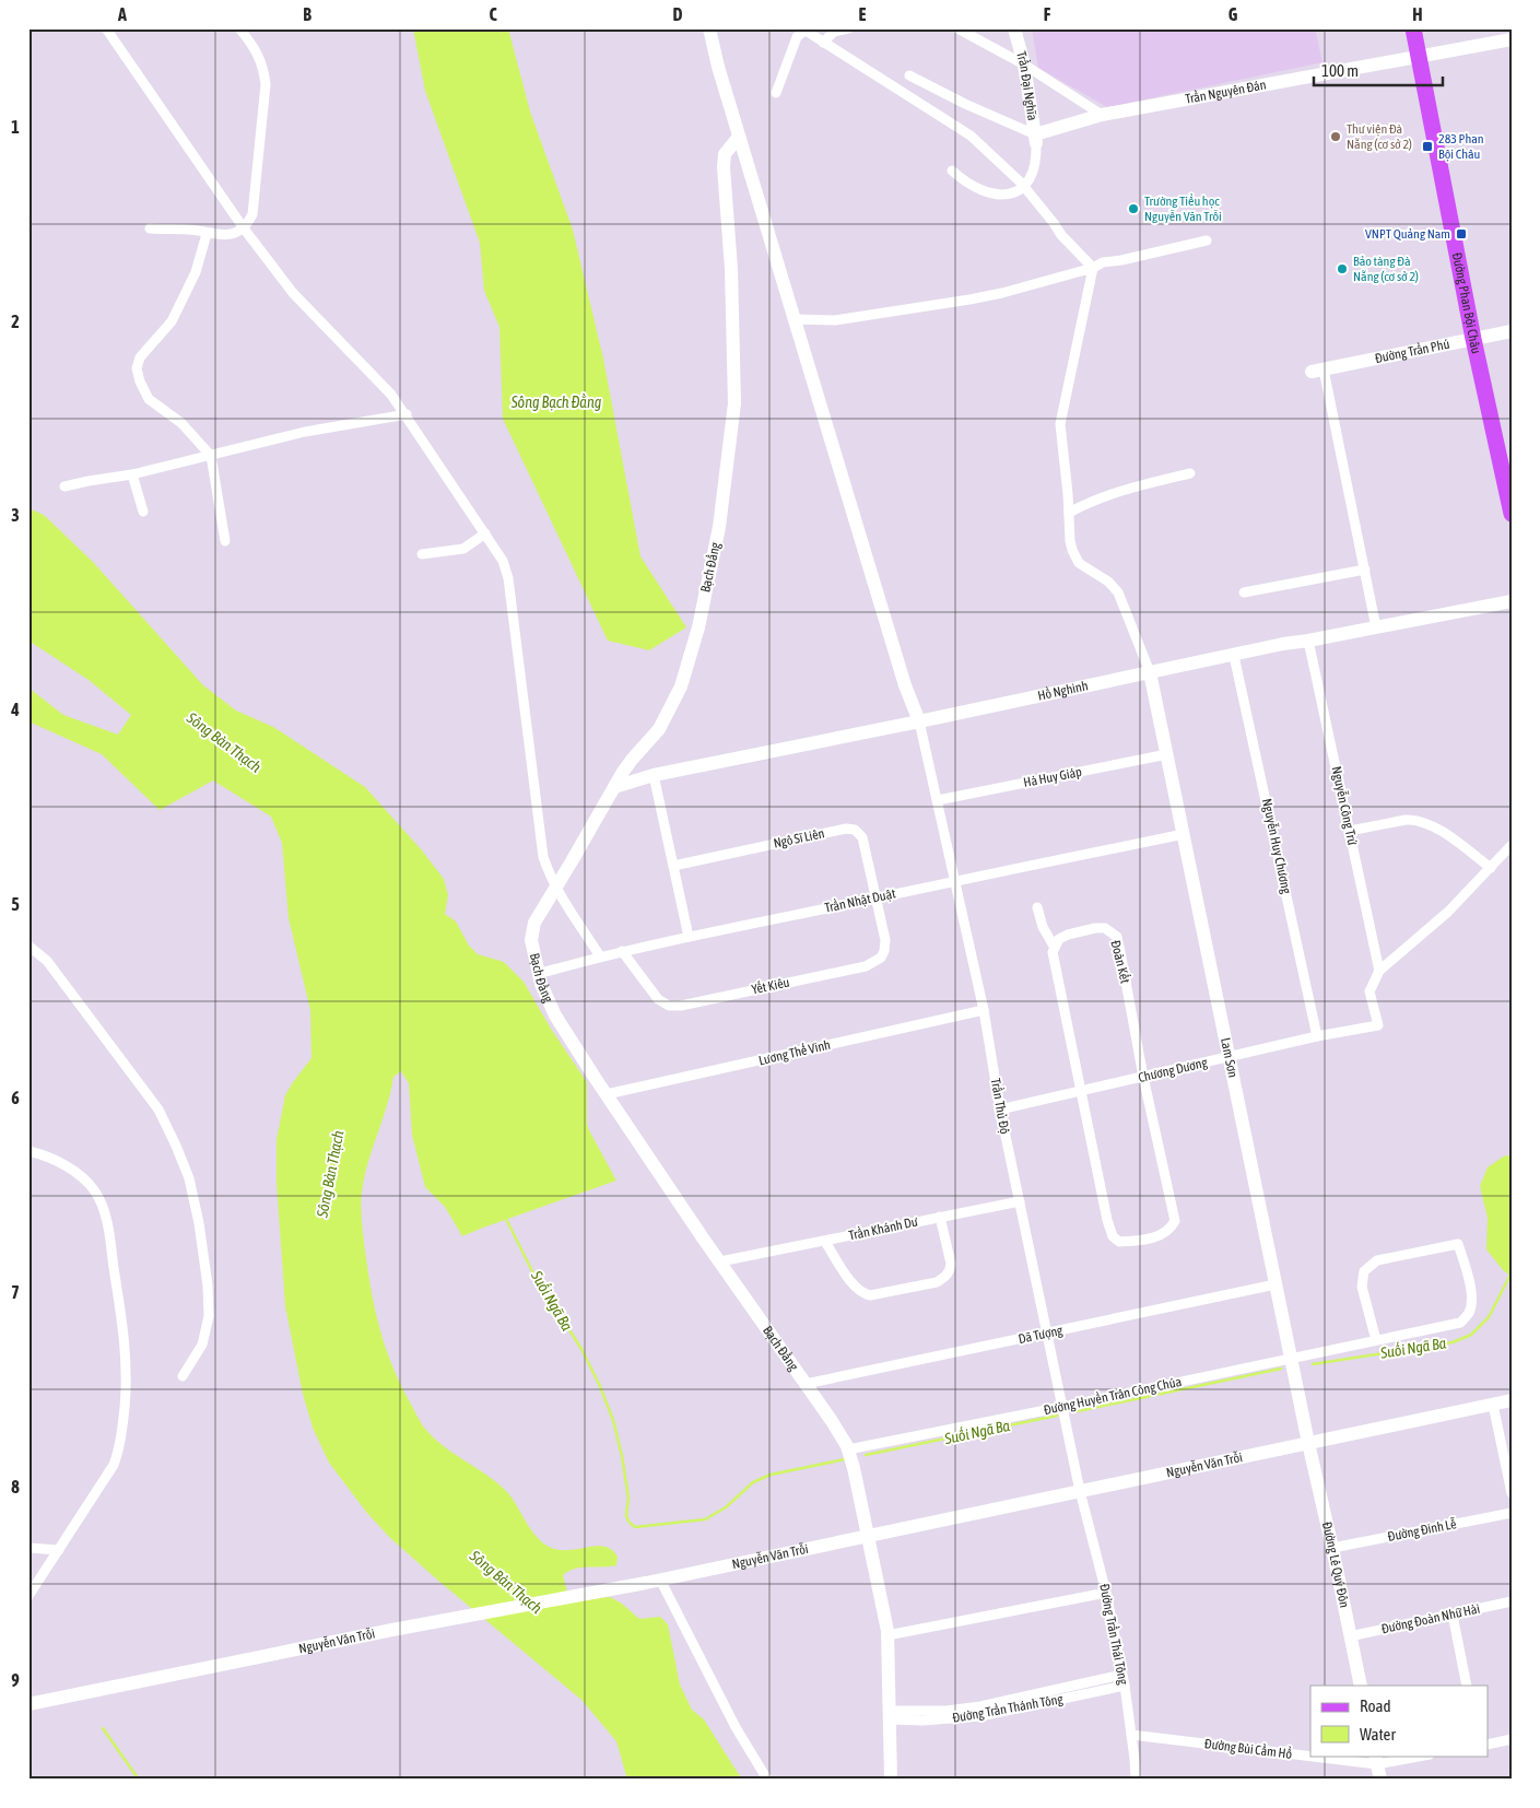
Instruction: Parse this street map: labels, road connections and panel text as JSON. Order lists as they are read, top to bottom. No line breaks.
{"streets":{"main road":["Đường Phan Bội Châu"],"street":["Trần Đại Nghĩa","Trần Nguyên Đán","Đường Trần Phú","Bạch Đằng","Hồ Nghinh","Hà Huy Giáp","Nguyễn Công Trứ","Ngô Sĩ Liên","Nguyễn Huy Chương","Trần Nhật Duật","Đoàn Kết","Yết Kiêu","Lương Thế Vinh","Lam Sơn","Chương Dương","Trần Thủ Độ","Trần Khánh Dư","Dã Tượng","Đường Huyền Trân Công Chúa","Nguyễn Văn Trỗi","Đường Đinh Lễ","Đường Lê Quý Đôn","Đường Đoàn Nhữ Hài","Đường Trần Thái Tông","Đường Trần Thánh Tông","Đường Bùi Cầm Hổ"]},"crossings":[["Trần Đại Nghĩa","Trần Nguyên Đán"],["Trần Nguyên Đán","Đường Phan Bội Châu"],["Đường Phan Bội Châu","Đường Trần Phú"],["Bạch Đằng","Hồ Nghinh"],["Bạch Đằng","Trần Nhật Duật"],["Bạch Đằng","Lương Thế Vinh"],["Bạch Đằng","Trần Khánh Dư"],["Bạch Đằng","Dã Tượng"],["Bạch Đằng","Đường Huyền Trân Công Chúa"],["Bạch Đằng","Nguyễn Văn Trỗi"],["Bạch Đằng","Đường Trần Thánh Tông"],["Hồ Nghinh","Nguyễn Công Trứ"],["Hồ Nghinh","Nguyễn Huy Chương"],["Hồ Nghinh","Lam Sơn"],["Hồ Nghinh","Trần Thủ Độ"],["Hà Huy Giáp","Lam Sơn"],["Hà Huy Giáp","Trần Thủ Độ"],["Nguyễn Công Trứ","Chương Dương"],["Ngô Sĩ Liên","Trần Nhật Duật"],["Ngô Sĩ Liên","Yết Kiêu"],["Nguyễn Huy Chương","Chương Dương"],["Trần Nhật Duật","Yết Kiêu"],["Trần Nhật Duật","Lam Sơn"],["Trần Nhật Duật","Trần Thủ Độ"],["Đoàn Kết","Chương Dương"],["Lương Thế Vinh","Trần Thủ Độ"],["Lam Sơn","Chương Dương"],["Lam Sơn","Dã Tượng"],["Lam Sơn","Đường Huyền Trân Công Chúa"],["Lam Sơn","Nguyễn Văn Trỗi"],["Lam Sơn","Đường Lê Quý Đôn"],["Chương Dương","Trần Thủ Độ"],["Trần Thủ Độ","Trần Khánh Dư"],["Trần Thủ Độ","Dã Tượng"],["Trần Thủ Độ","Đường Huyền Trân Công Chúa"],["Trần Thủ Độ","Nguyễn Văn Trỗi"],["Trần Thủ Độ","Đường Trần Thái Tông"],["Nguyễn Văn Trỗi","Đường Lê Quý Đôn"],["Nguyễn Văn Trỗi","Đường Trần Thái Tông"],["Đường Đinh Lễ","Đường Lê Quý Đôn"],["Đường Lê Quý Đôn","Đường Đoàn Nhữ Hài"],["Đường Trần Thái Tông","Đường Trần Thánh Tông"],["Đường Trần Thái Tông","Đường Bùi Cầm Hổ"]],"water":["Sông Bạch Đằng","Sông Bàn Thạch","Suối Ngã Ba"],"places":{"other":["Thư viện Đà Nẵng (cơ sở 2)","Trường Tiểu học Nguyễn Văn Trỗi","Bảo tàng Đà Nẵng (cơ sở 2)"],"transit":["283 Phan Bội Châu","VNPT Quảng Nam"]},"legend":["Road","Water"],"scale_bar":"100 m","grid":{"columns":["A","B","C","D","E","F","G","H"],"rows":["1","2","3","4","5","6","7","8","9"]}}
